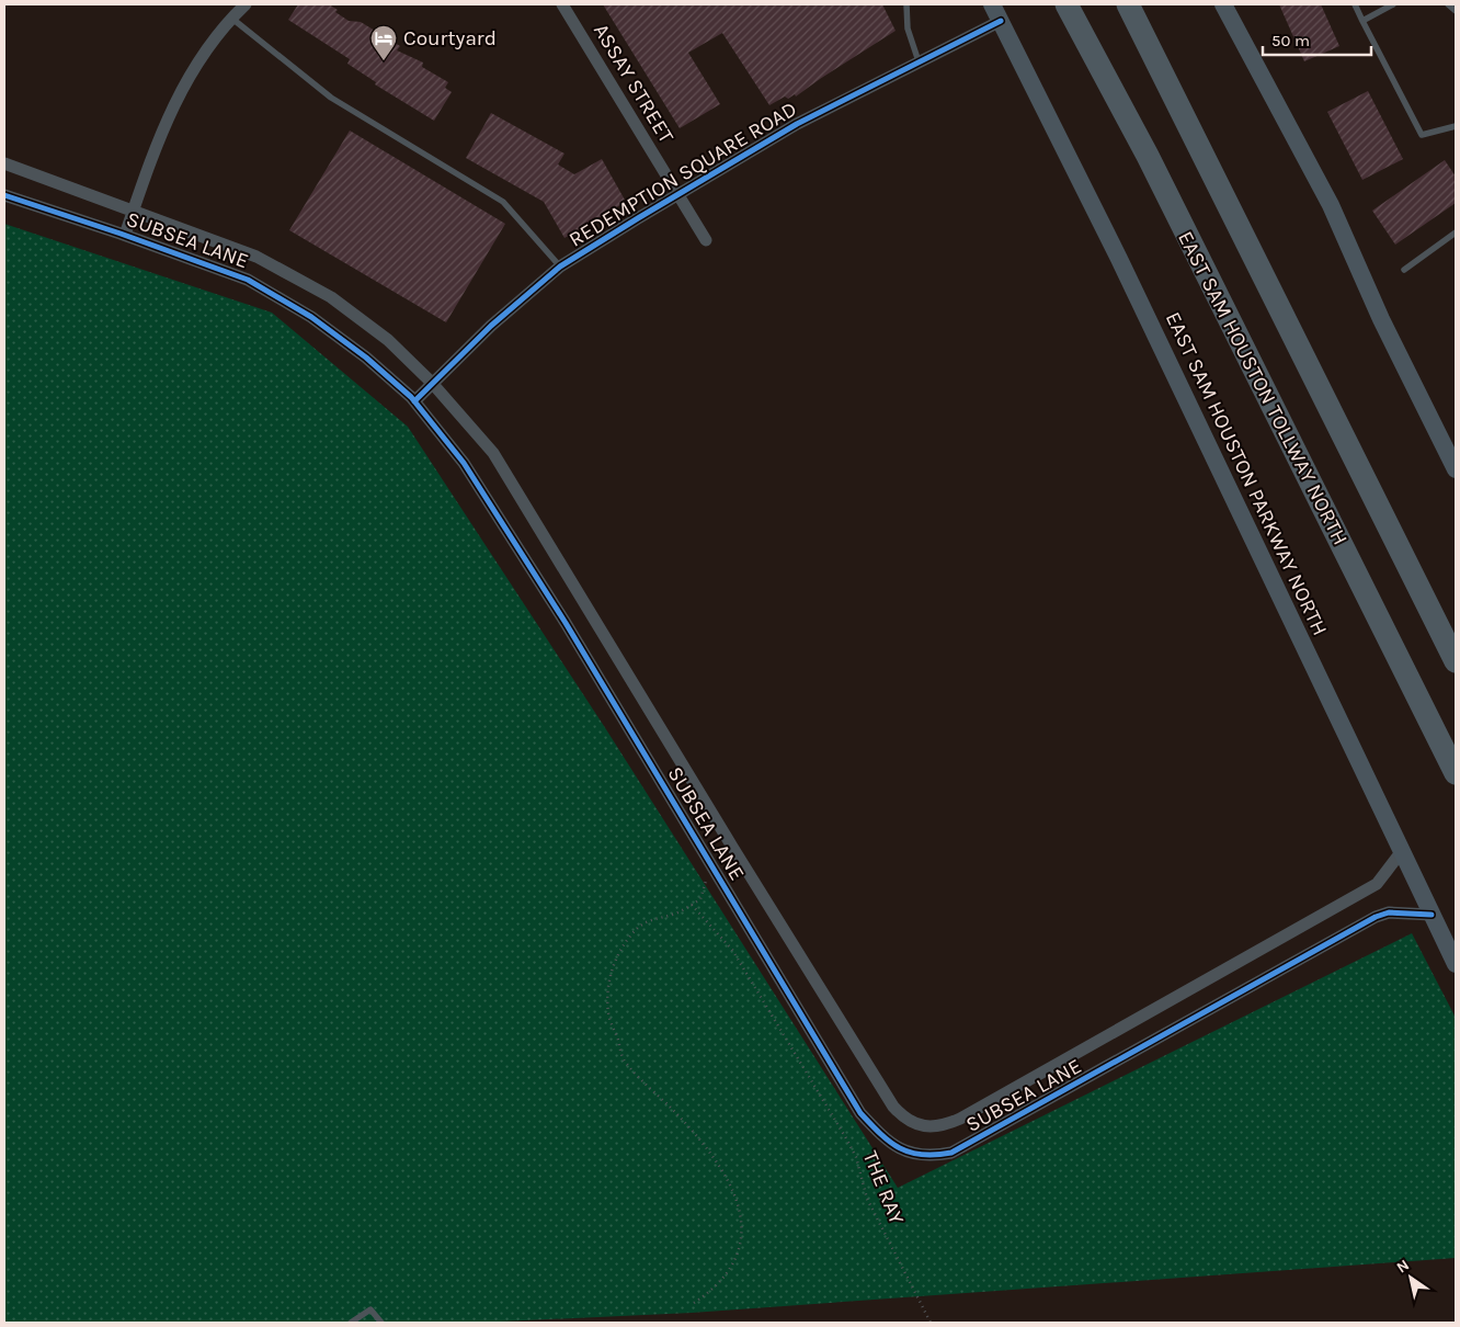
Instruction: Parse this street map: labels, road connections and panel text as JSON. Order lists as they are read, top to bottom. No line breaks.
{"streets":{"highway":["EAST SAM HOUSTON TOLLWAY NORTH"],"main road":["EAST SAM HOUSTON PARKWAY NORTH"],"street":["ASSAY STREET","REDEMPTION SQUARE ROAD","SUBSEA LANE"],"cycle path":["THE RAY"]},"crossings":[["ASSAY STREET","REDEMPTION SQUARE ROAD"],["REDEMPTION SQUARE ROAD","SUBSEA LANE"],["REDEMPTION SQUARE ROAD","EAST SAM HOUSTON PARKWAY NORTH"],["SUBSEA LANE","EAST SAM HOUSTON PARKWAY NORTH"]],"places":{"hotel":["Courtyard"]},"scale_bar":"50 m","north":"top left"}
